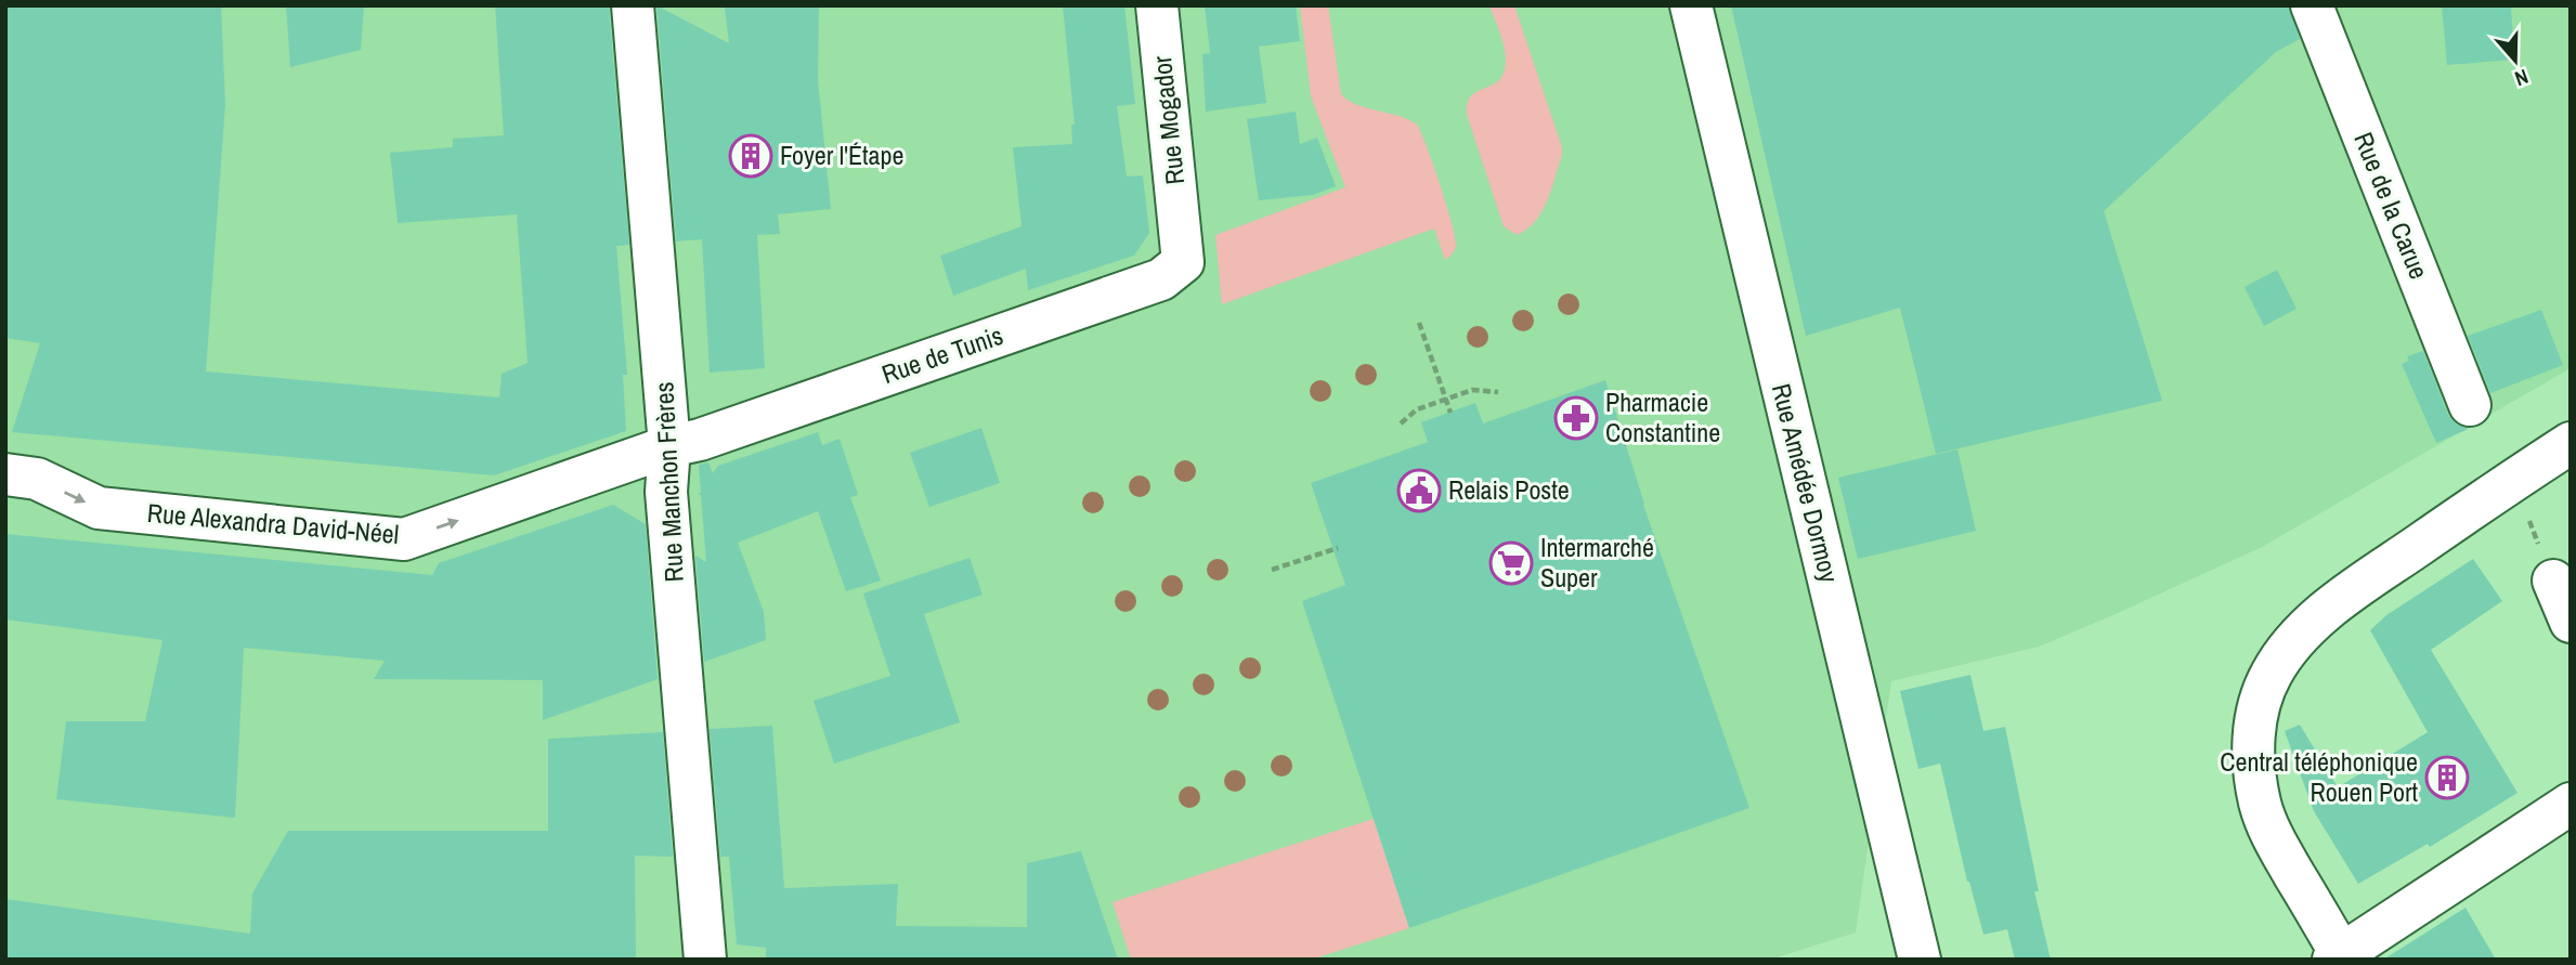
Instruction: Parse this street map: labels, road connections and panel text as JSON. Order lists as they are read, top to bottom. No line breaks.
{"streets":{"street":["Rue Mogador","Rue de la Carue","Rue de Tunis","Rue Manchon Frères","Rue Amédée Dormoy","Rue Alexandra David-Néel"]},"crossings":[["Rue Mogador","Rue de Tunis"],["Rue de Tunis","Rue Manchon Frères"],["Rue de Tunis","Rue Alexandra David-Néel"],["Rue Manchon Frères","Rue Alexandra David-Néel"]],"one_way":["Rue Alexandra David-Néel"],"places":{"building":["Foyer l'Étape","Central téléphonique Rouen Port"],"pharmacy":["Pharmacie Constantine"],"public building":["Relais Poste"],"supermarket":["Intermarché Super"]},"north":"bottom"}
